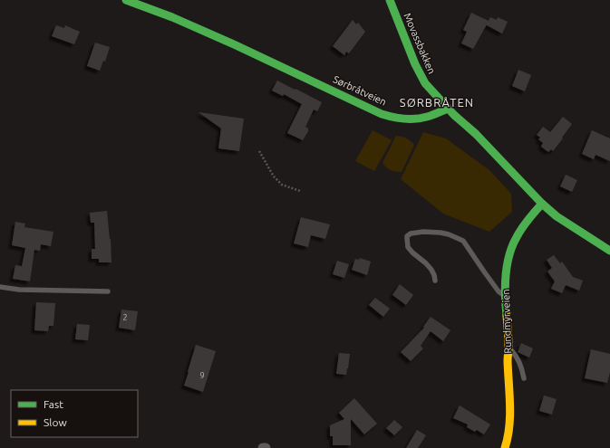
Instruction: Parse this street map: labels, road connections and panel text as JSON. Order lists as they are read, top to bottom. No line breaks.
{"streets":{"street":["Movassbakken","Sørbråtveien","Rundmyrveien"]},"crossings":[["Movassbakken","Sørbråtveien"]],"districts":["SØRBRÅTEN"],"house_numbers":["2","9"],"legend":["Fast","Slow"]}
